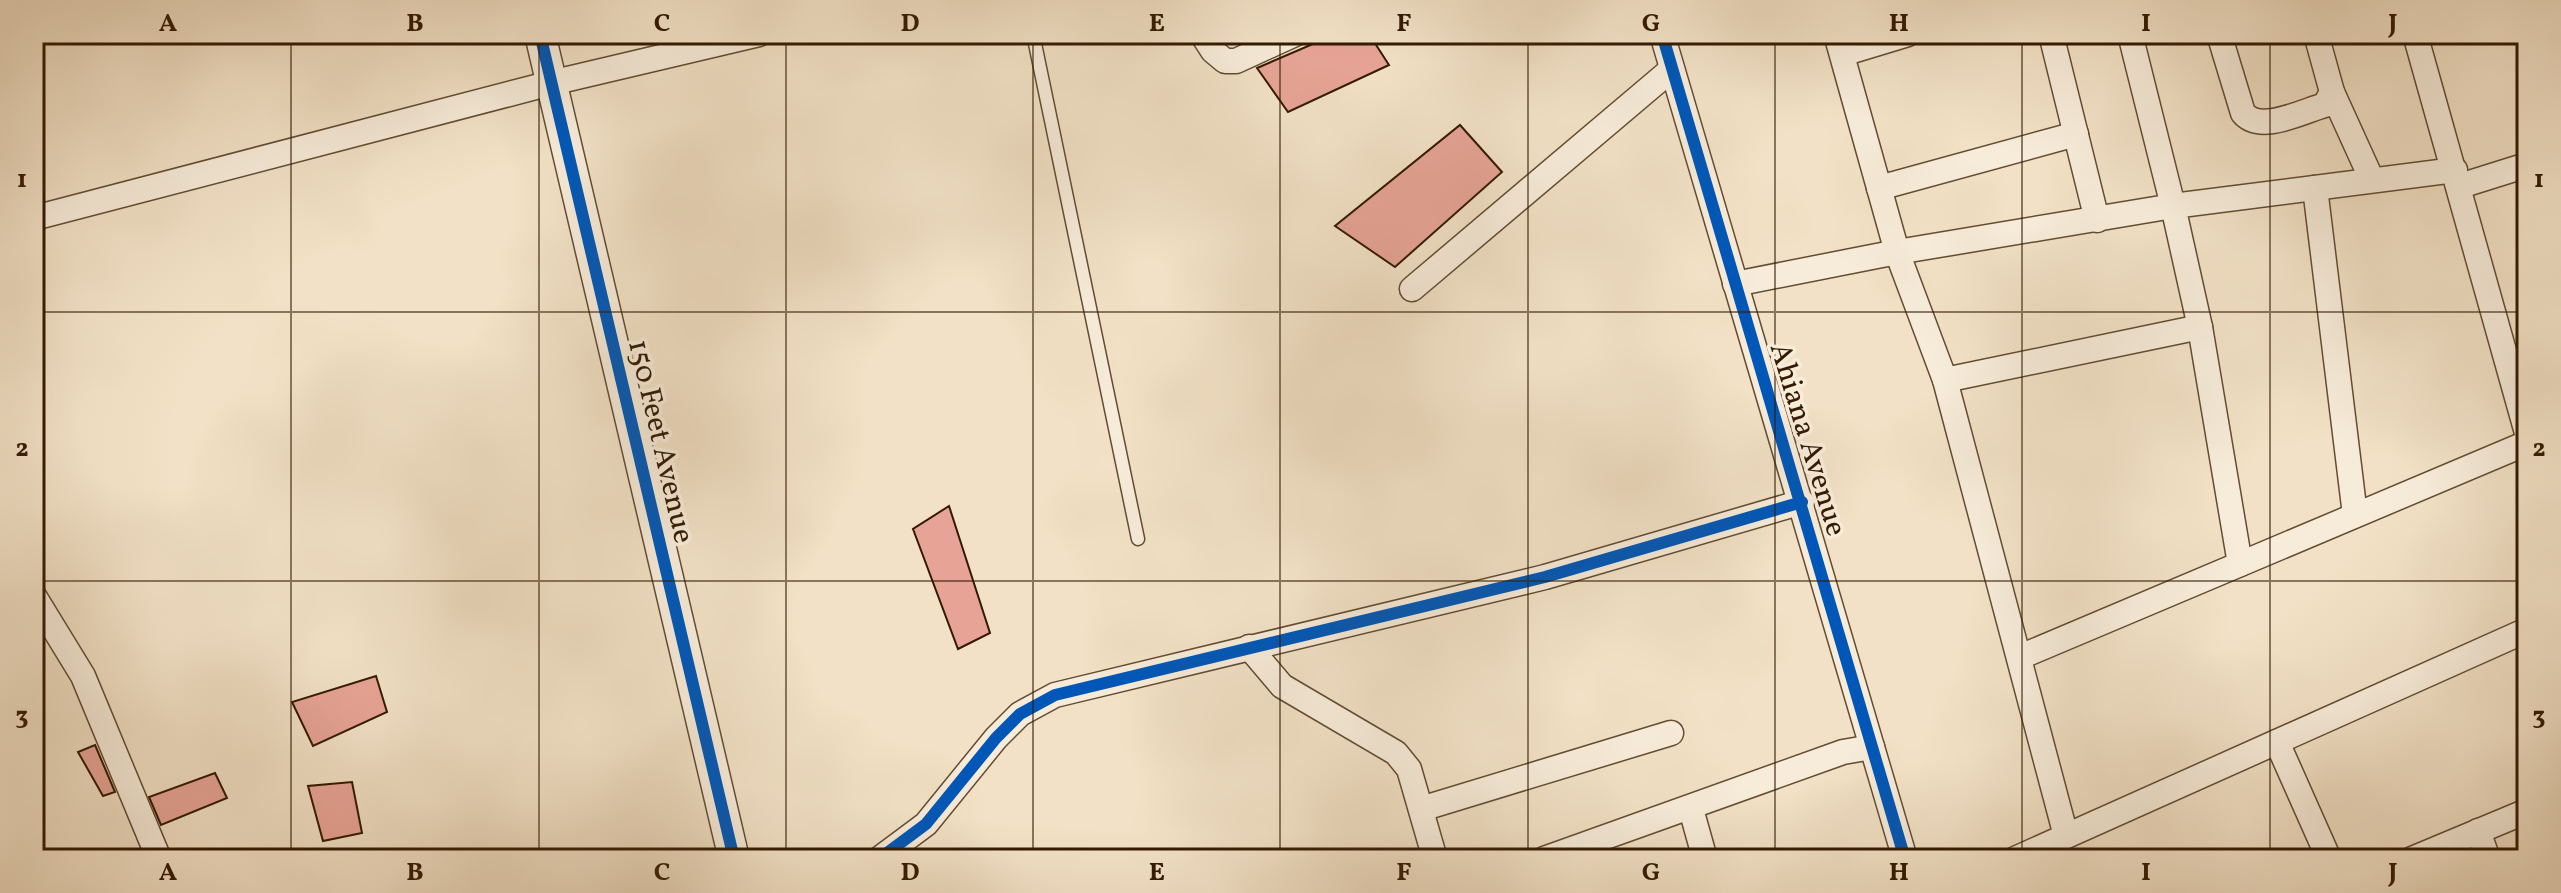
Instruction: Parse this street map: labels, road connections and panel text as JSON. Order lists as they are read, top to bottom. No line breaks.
{"streets":{"street":["Ahiana Avenue","150 Feet Avenue"]},"grid":{"columns":["A","B","C","D","E","F","G","H","I","J"],"rows":["1","2","3"]}}
